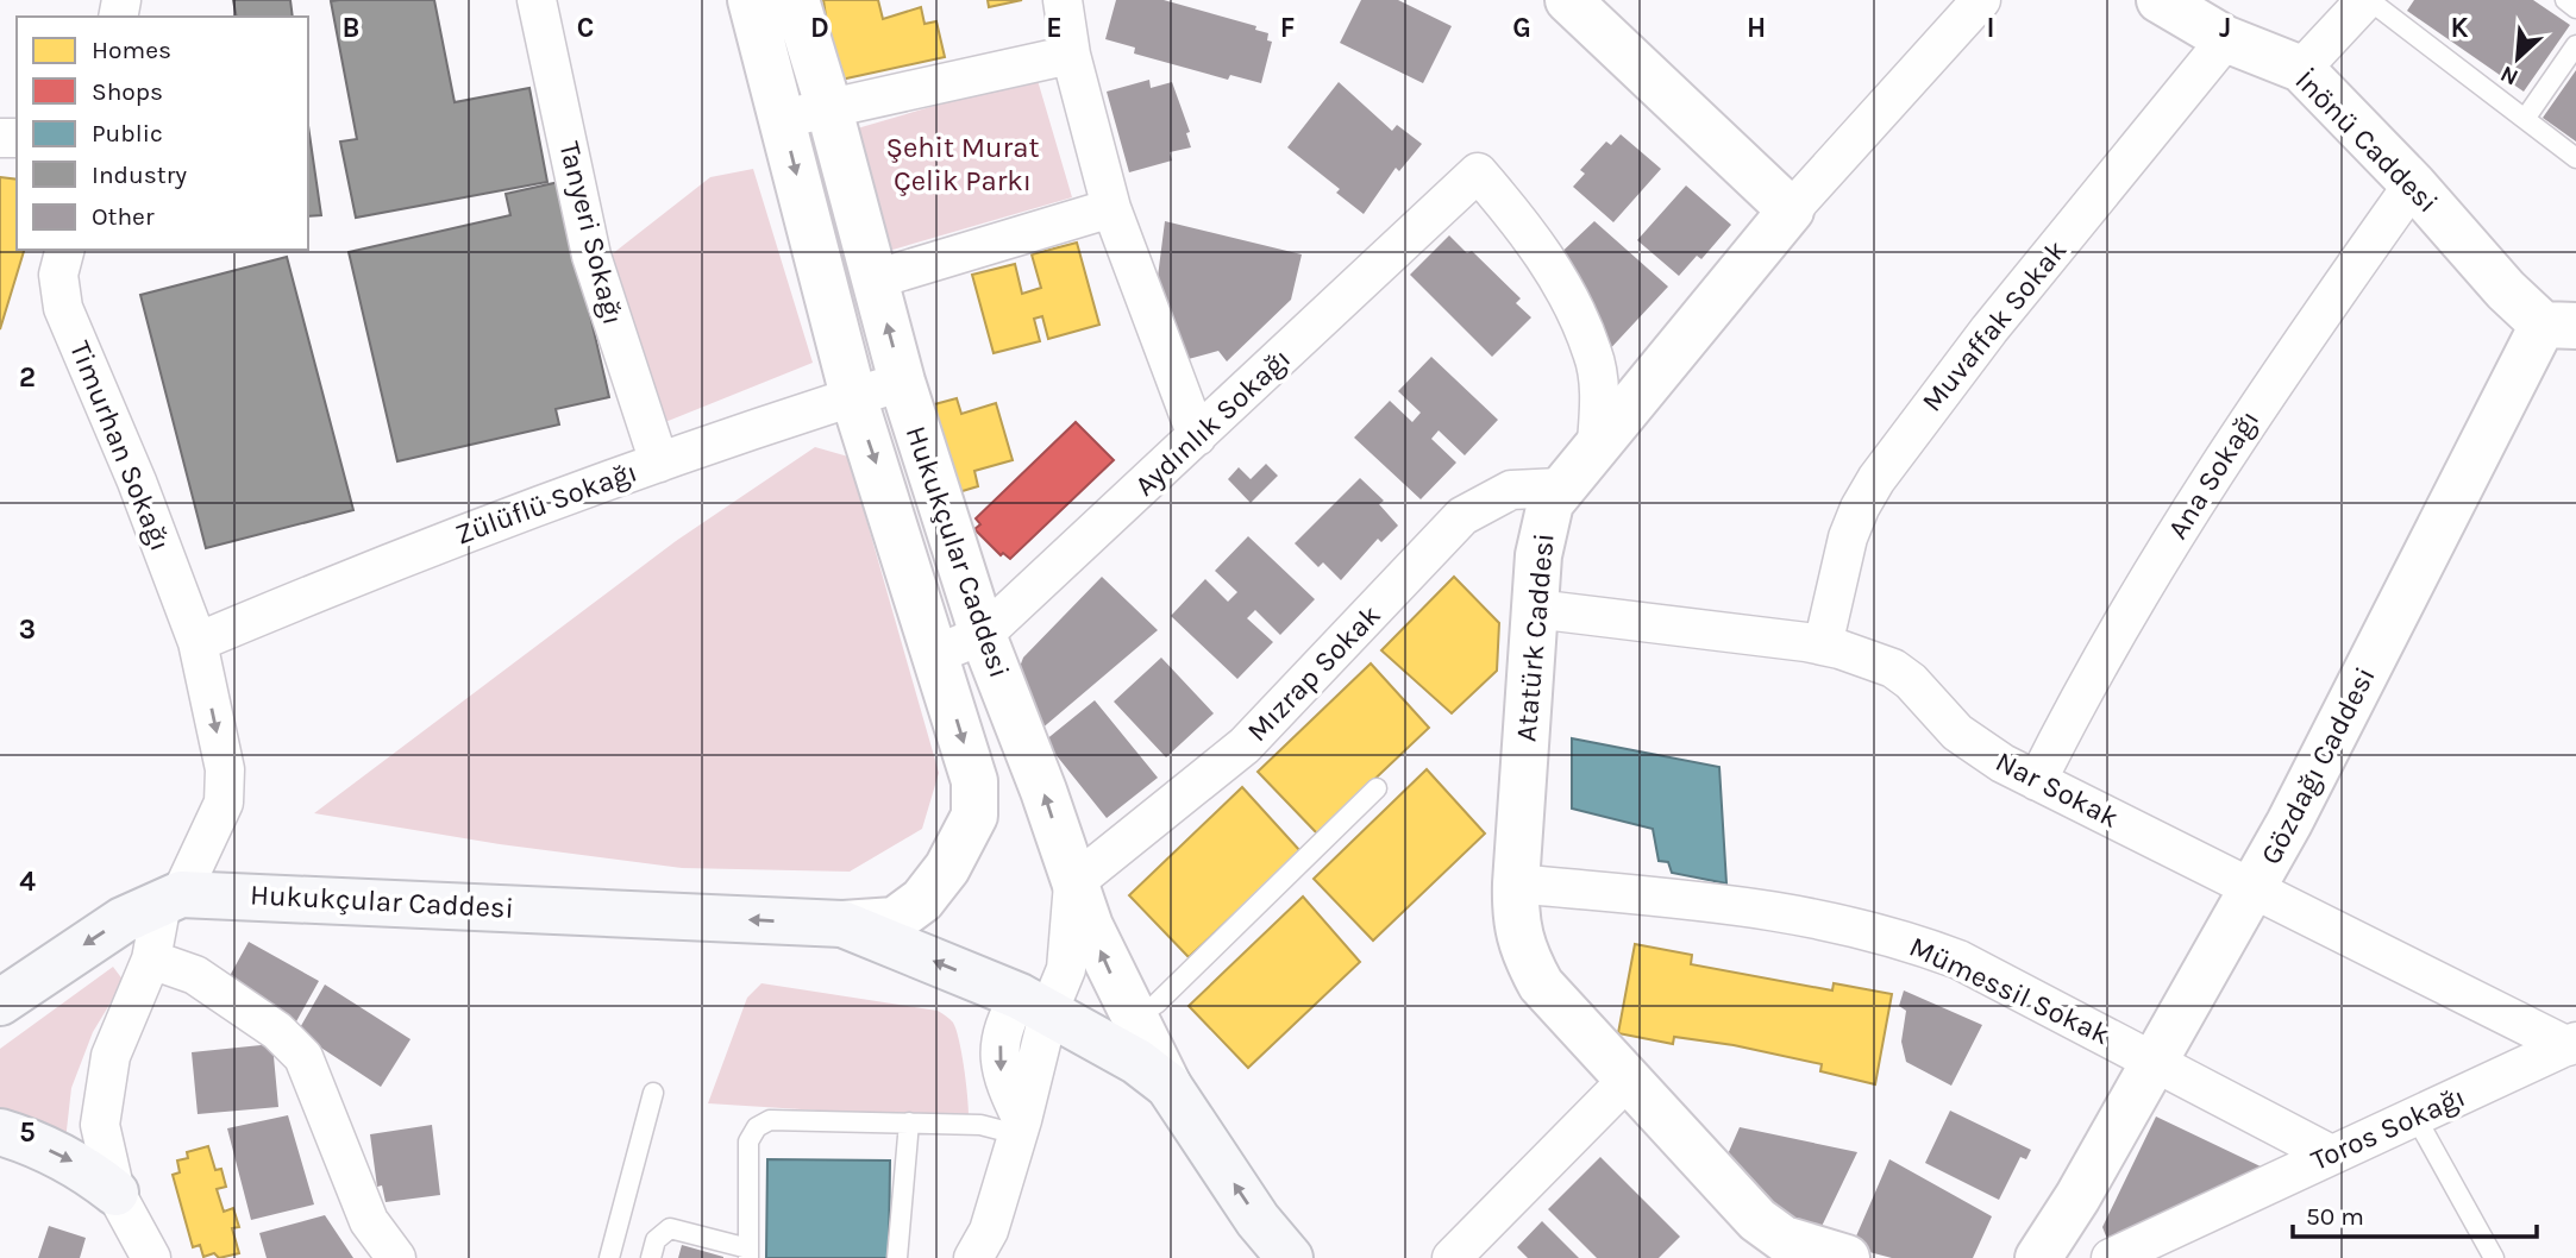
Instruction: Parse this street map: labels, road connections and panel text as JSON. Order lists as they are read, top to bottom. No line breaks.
{"streets":{"main road":["Hukukçular Caddesi"],"street":["İnönü Caddesi","Tanyeri Sokağı","Muvaffak Sokak","Aydınlık Sokağı","Timurhan Sokağı","Ana Sokağı","Zülüflü Sokağı","Atatürk Caddesi","Mızrap Sokak","Gözdağı Caddesi","Nar Sokak","Mümessil Sokak","Toros Sokağı"]},"crossings":[["İnönü Caddesi","Muvaffak Sokak"],["İnönü Caddesi","Ana Sokağı"],["İnönü Caddesi","Gözdağı Caddesi"],["Tanyeri Sokağı","Zülüflü Sokağı"],["Muvaffak Sokak","Nar Sokak"],["Aydınlık Sokağı","Hukukçular Caddesi"],["Aydınlık Sokağı","Atatürk Caddesi"],["Timurhan Sokağı","Zülüflü Sokağı"],["Timurhan Sokağı","Hukukçular Caddesi"],["Ana Sokağı","Nar Sokak"],["Zülüflü Sokağı","Hukukçular Caddesi"],["Hukukçular Caddesi","Mızrap Sokak"],["Atatürk Caddesi","Mızrap Sokak"],["Atatürk Caddesi","Nar Sokak"],["Atatürk Caddesi","Mümessil Sokak"],["Gözdağı Caddesi","Nar Sokak"],["Gözdağı Caddesi","Mümessil Sokak"],["Nar Sokak","Toros Sokağı"],["Mümessil Sokak","Toros Sokağı"]],"parks":["Şehit Murat Çelik Parkı"],"legend":["Homes","Shops","Public","Industry","Other"],"scale_bar":"50 m","north":"bottom left","grid":{"columns":["B","C","D","E","F","G","H","I","J","K"],"rows":["2","3","4","5"]}}
